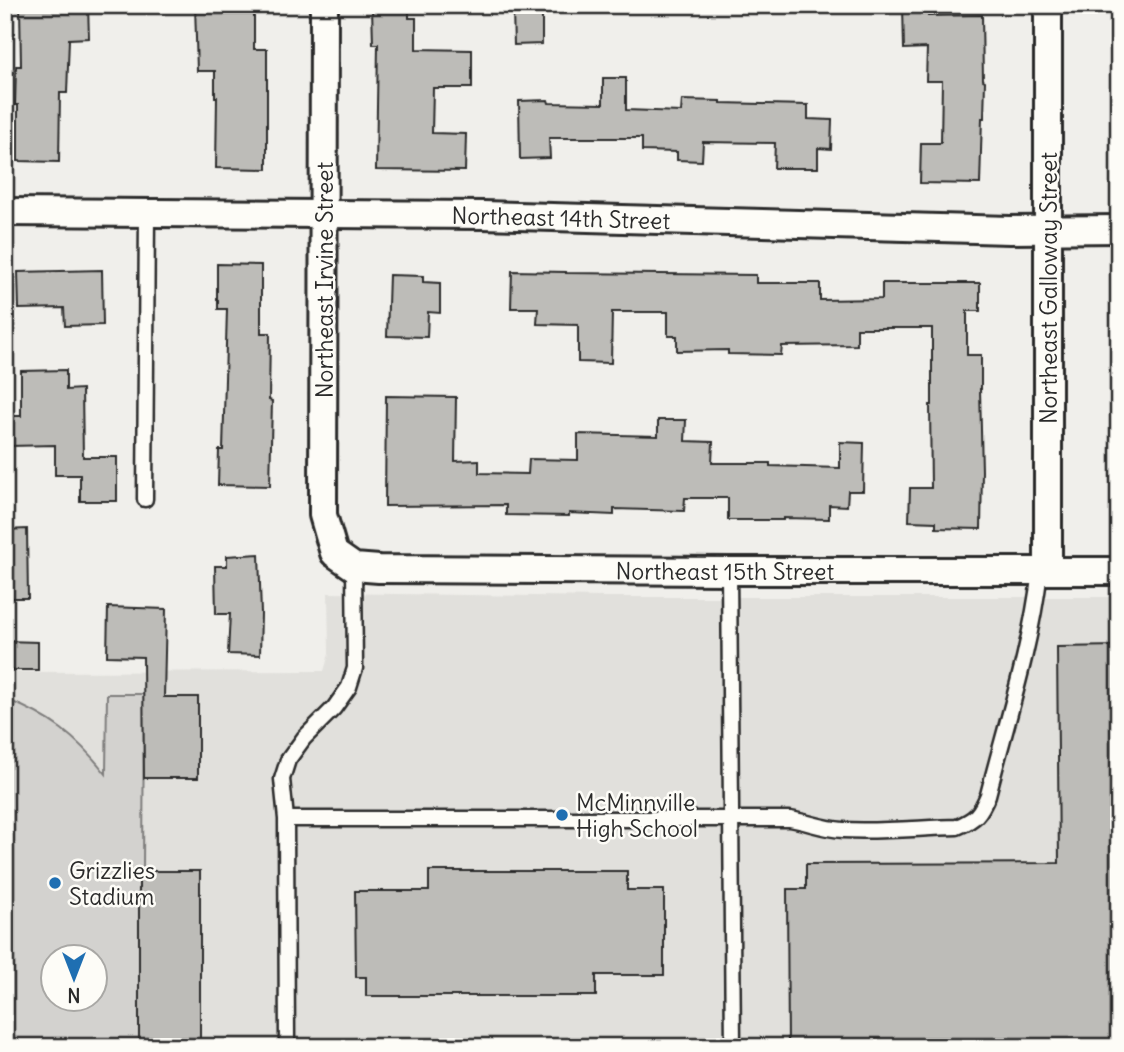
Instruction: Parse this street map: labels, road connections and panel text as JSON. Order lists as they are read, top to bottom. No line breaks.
{"streets":{"street":["Northeast 14th Street","Northeast Irvine Street","Northeast Galloway Street","Northeast 15th Street"]},"crossings":[["Northeast 14th Street","Northeast Irvine Street"],["Northeast 14th Street","Northeast Galloway Street"],["Northeast Irvine Street","Northeast 15th Street"],["Northeast Galloway Street","Northeast 15th Street"]],"places":["McMinnville High School","Grizzlies Stadium"],"north":"bottom"}
